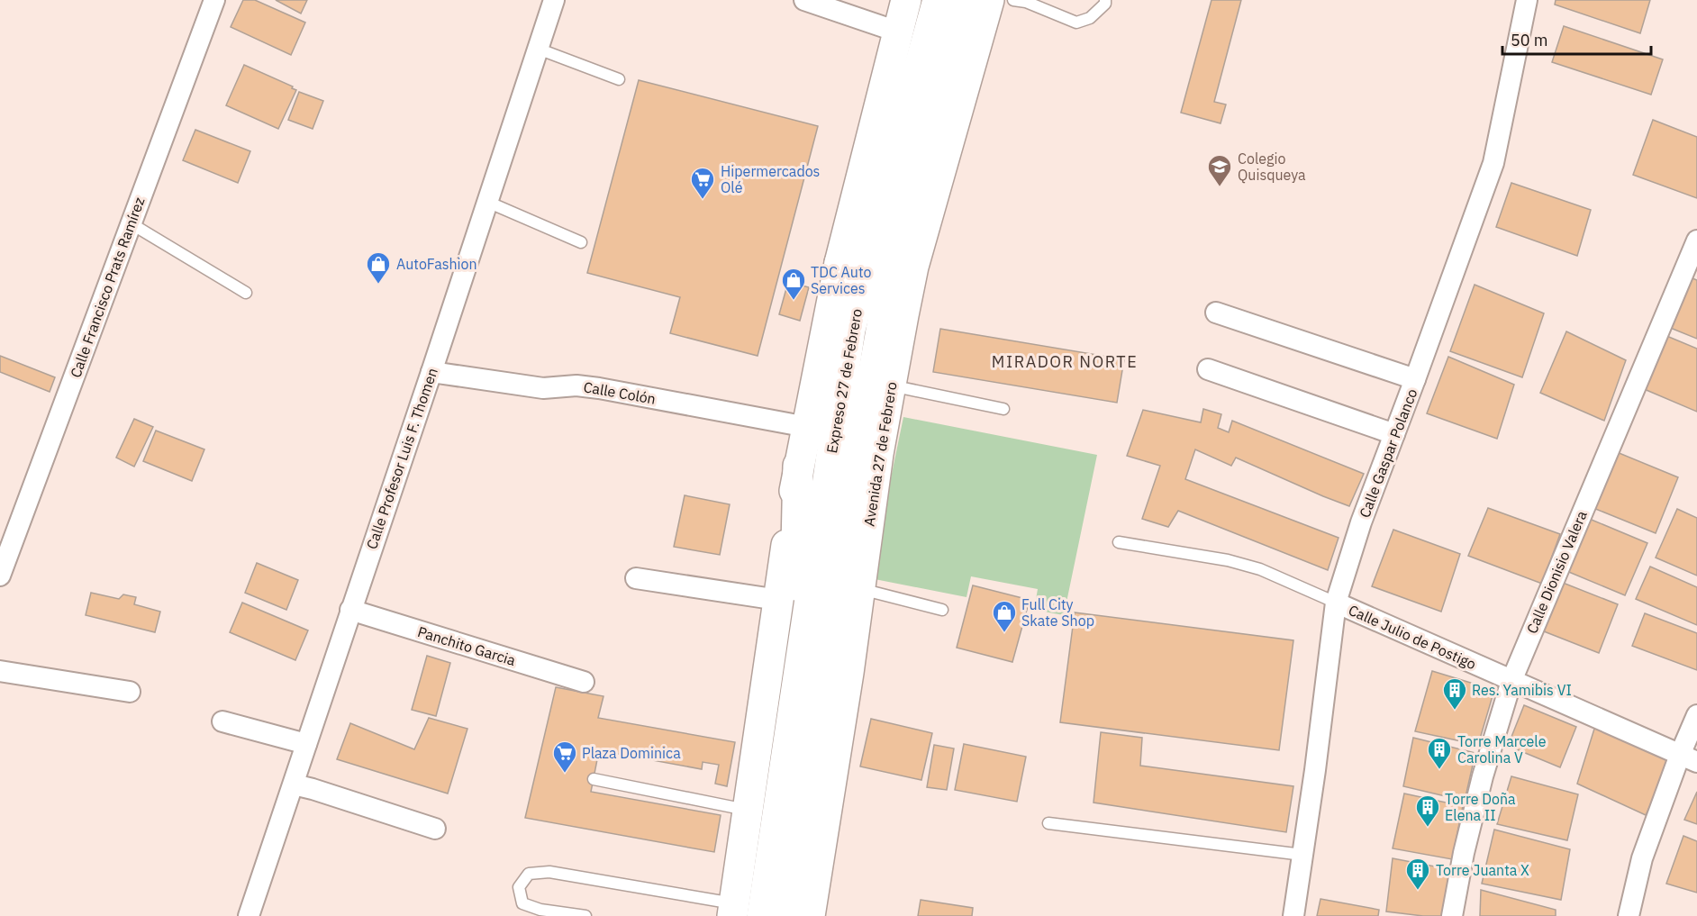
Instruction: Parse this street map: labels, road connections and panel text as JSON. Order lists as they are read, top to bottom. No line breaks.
{"streets":{"main road":["Expreso 27 de Febrero","Avenida 27 de Febrero"],"street":["Calle Francisco Prats Ramírez","Calle Colón","Calle Gaspar Polanco","Calle Profesor Luis F. Thomen","Calle Dionisio Valera","Calle Julio de Postigo","Panchito Garcia"]},"crossings":[["Calle Colón","Calle Profesor Luis F. Thomen"],["Calle Gaspar Polanco","Calle Julio de Postigo"],["Calle Profesor Luis F. Thomen","Panchito Garcia"],["Calle Dionisio Valera","Calle Julio de Postigo"]],"districts":["MIRADOR NORTE"],"places":{"school or university":["Colegio Quisqueya"],"supermarket":["Hipermercados Olé","Plaza Dominica"],"shop":["AutoFashion","TDC Auto Services","Full City Skate Shop"],"building":["Res. Yamibis VI","Torre Marcele Carolina V","Torre Doña Elena II","Torre Juanta X"]},"scale_bar":"50 m"}
